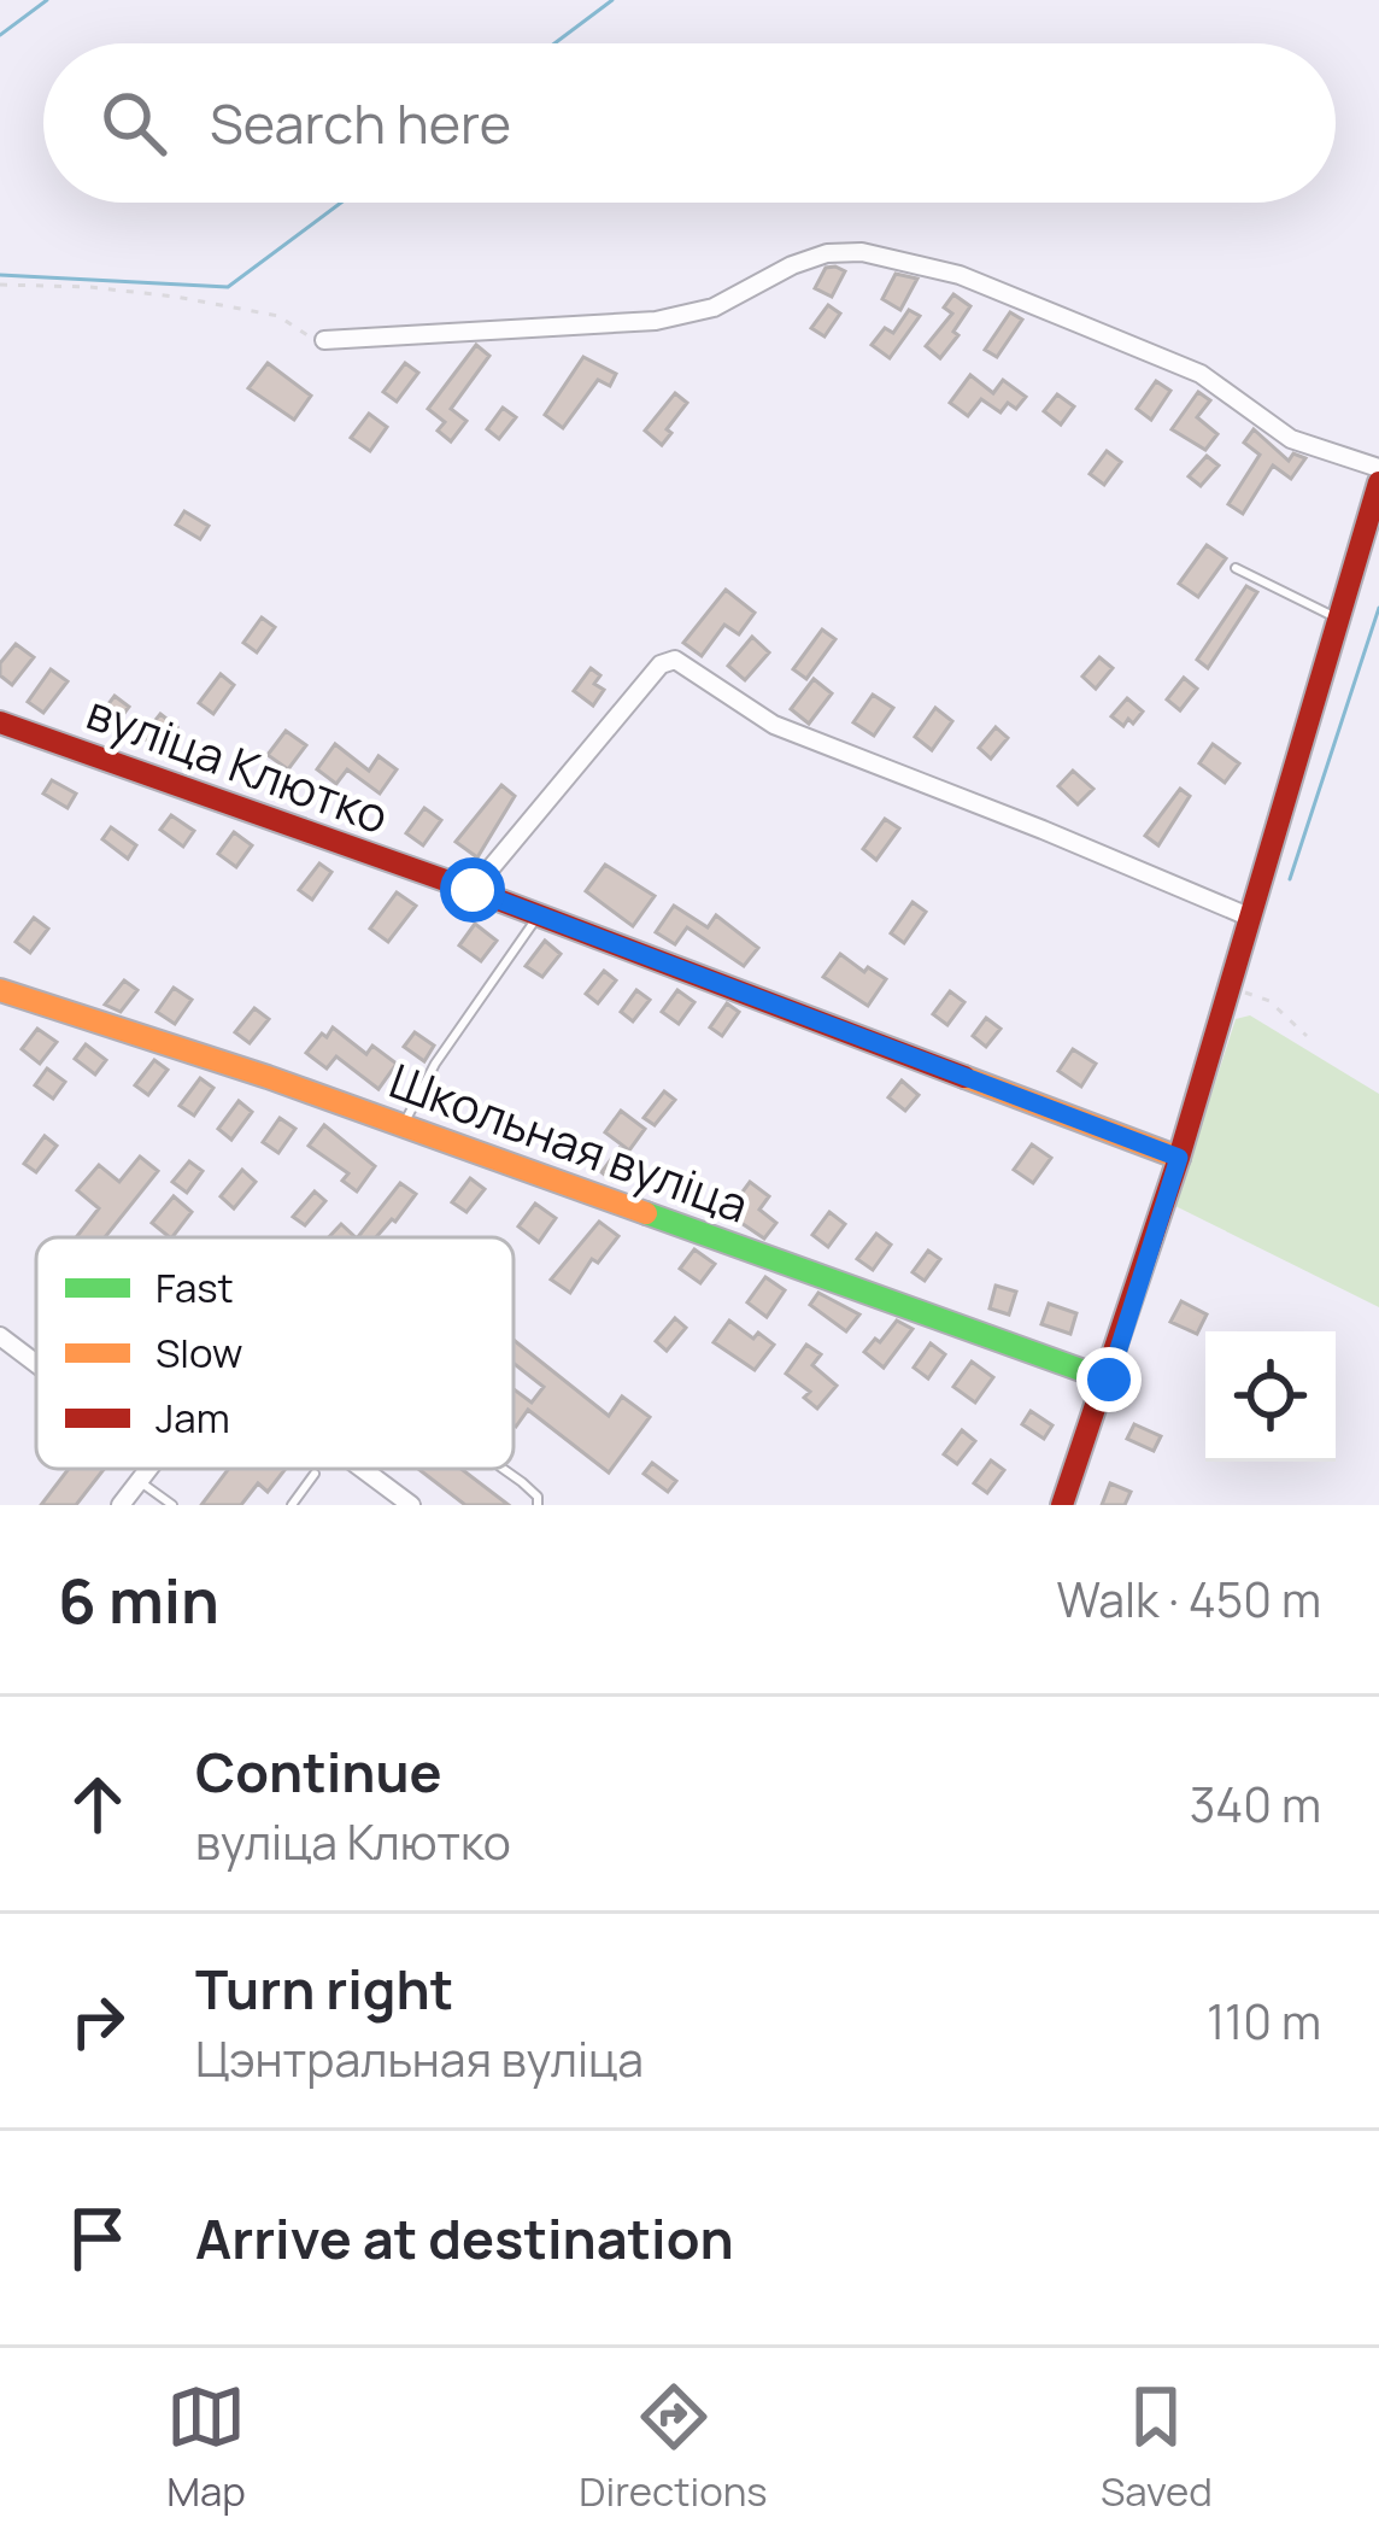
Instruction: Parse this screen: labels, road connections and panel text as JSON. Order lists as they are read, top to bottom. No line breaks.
{"streets":{"street":["вуліца Клютко","Школьная вуліца"]},"legend":["Fast","Slow","Jam"],"page":{"search":"Search here","heading":["6 min","Walk · 450 m"],"list":[["Continue","вуліца Клютко","340 m"],["Turn right","Цэнтральная вуліца","110 m"],"Arrive at destination"],"nav":["Map","Directions","Saved"]}}
